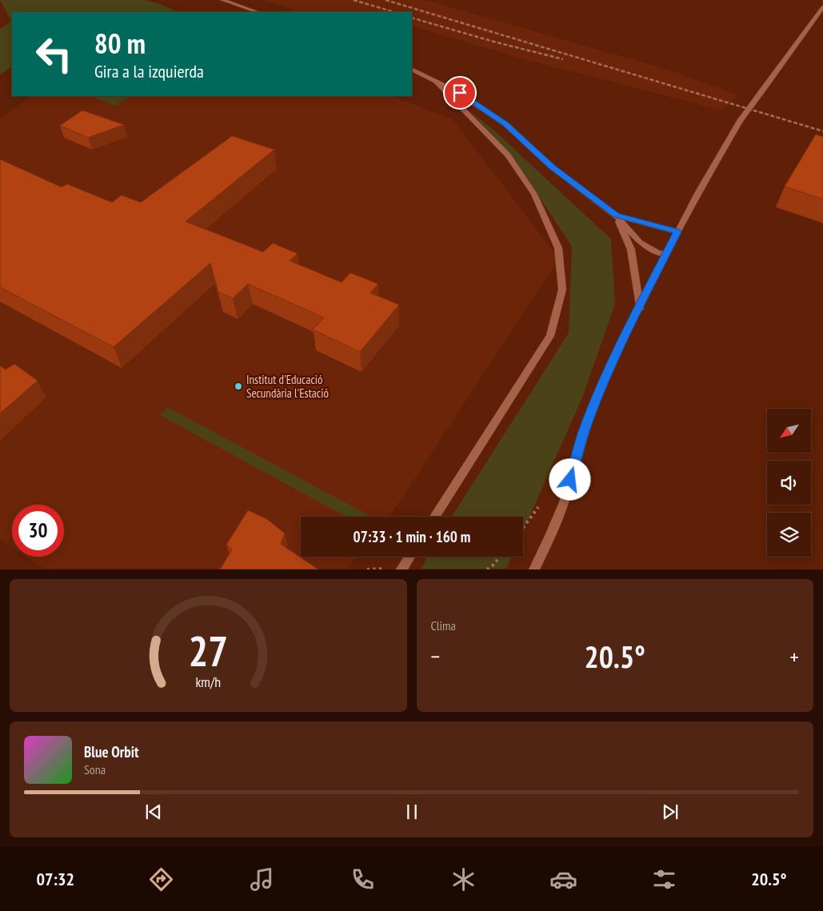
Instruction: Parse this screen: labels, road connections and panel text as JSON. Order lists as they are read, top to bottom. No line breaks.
{"places":["Institut d'Educació Secundària l'Estació"],"north":"bottom left","page":{"turn":["80 m","Gira a la izquierda"],"limit":"30","trip":"07:33 · 1 min · 160 m","tile":"Clima","heat":["−","20.5°","+"],"song":["Blue Orbit","Sona"],"tabs":["07:32","20.5°"],"gauge":["27","km/h"]}}
